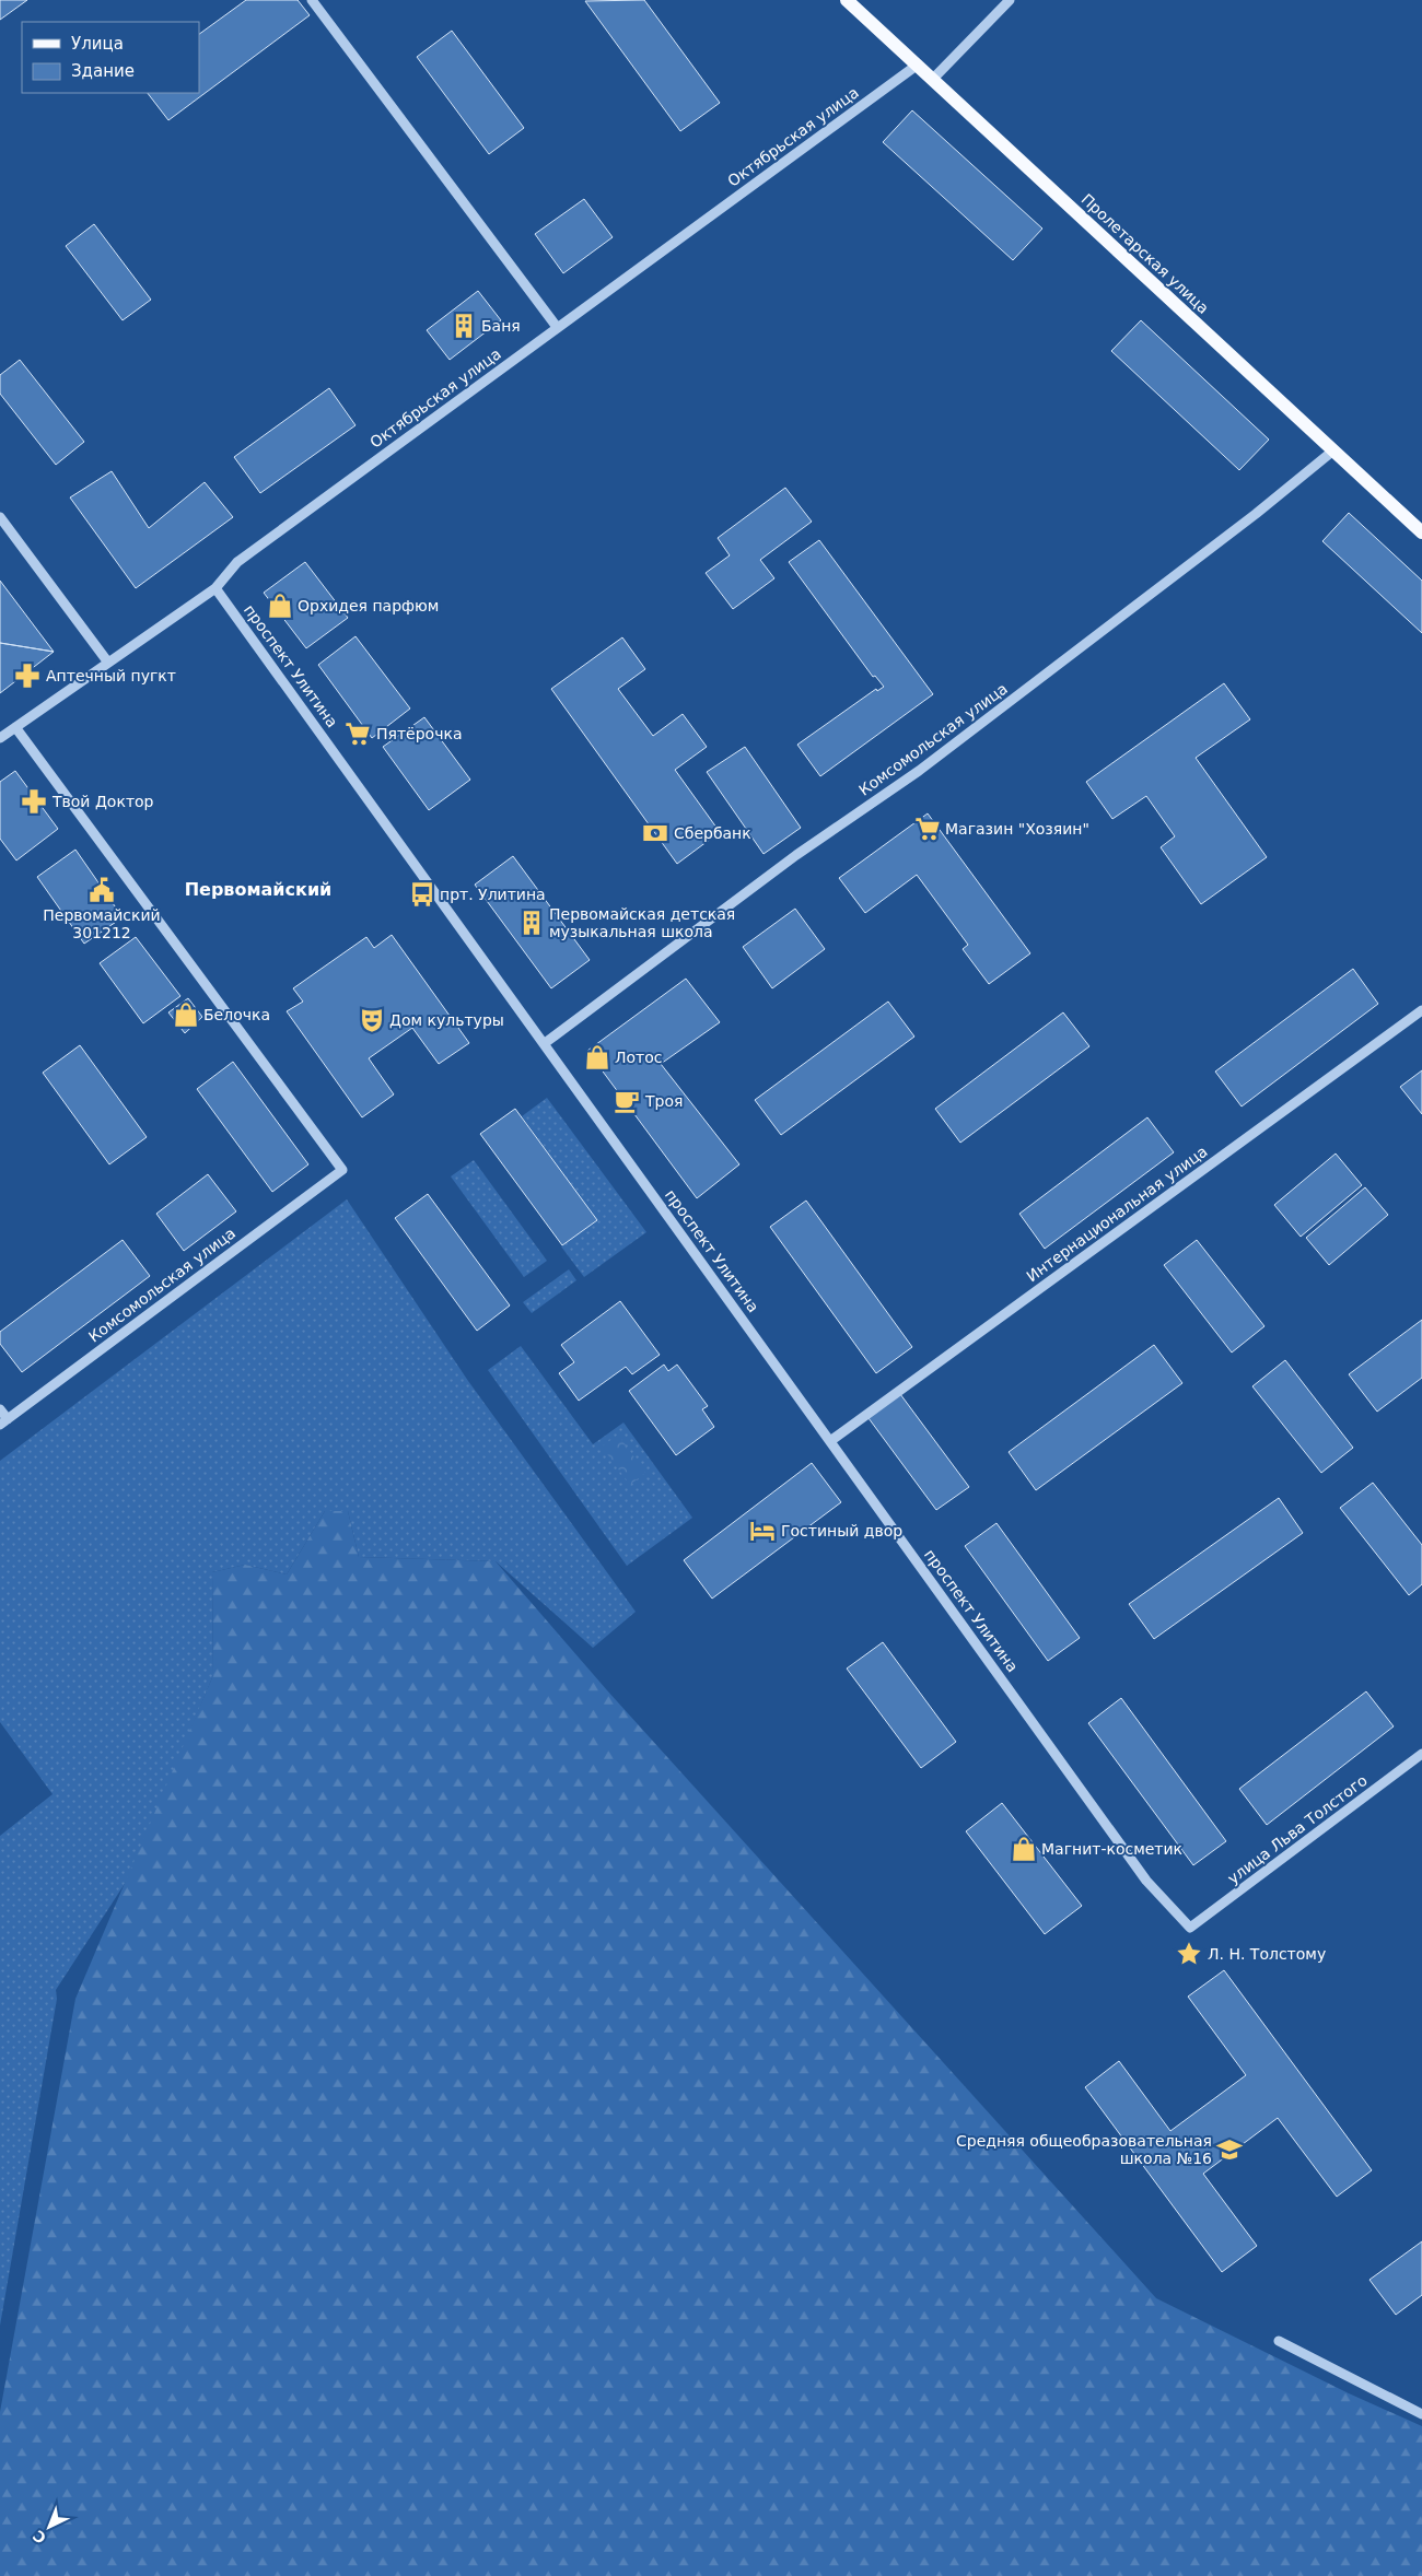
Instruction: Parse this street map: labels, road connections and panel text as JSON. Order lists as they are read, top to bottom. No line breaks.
{"streets":{"main road":["Пролетарская улица"],"street":["Октябрьская улица","проспект Улитина","Комсомольская улица","Интернациональная улица","улица Льва Толстого"]},"crossings":[["Октябрьская улица","Пролетарская улица"],["Октябрьская улица","проспект Улитина"],["Октябрьская улица","Комсомольская улица"],["Пролетарская улица","Комсомольская улица"],["проспект Улитина","Комсомольская улица"],["проспект Улитина","Интернациональная улица"],["проспект Улитина","улица Льва Толстого"]],"districts":["Первомайский"],"places":{"building":["Баня","Первомайская детская музыкальная школа"],"shop":["Орхидея парфюм","Белочка","Лотос","Магнит-косметик"],"pharmacy":["Аптечный пугкт","Твой Доктор"],"supermarket":["Пятёрочка","Магазин \"Хозяин\""],"bank":["Сбербанк"],"public building":["Первомайский 301212"],"bus stop":["прт. Улитина"],"theatre":["Дом культуры"],"cafe":["Троя"],"hotel":["Гостиный двор"],"place":["Л. Н. Толстому"],"school or university":["Средняя общеобразовательная школа №16"]},"legend":["Улица","Здание"],"north":"bottom left"}
